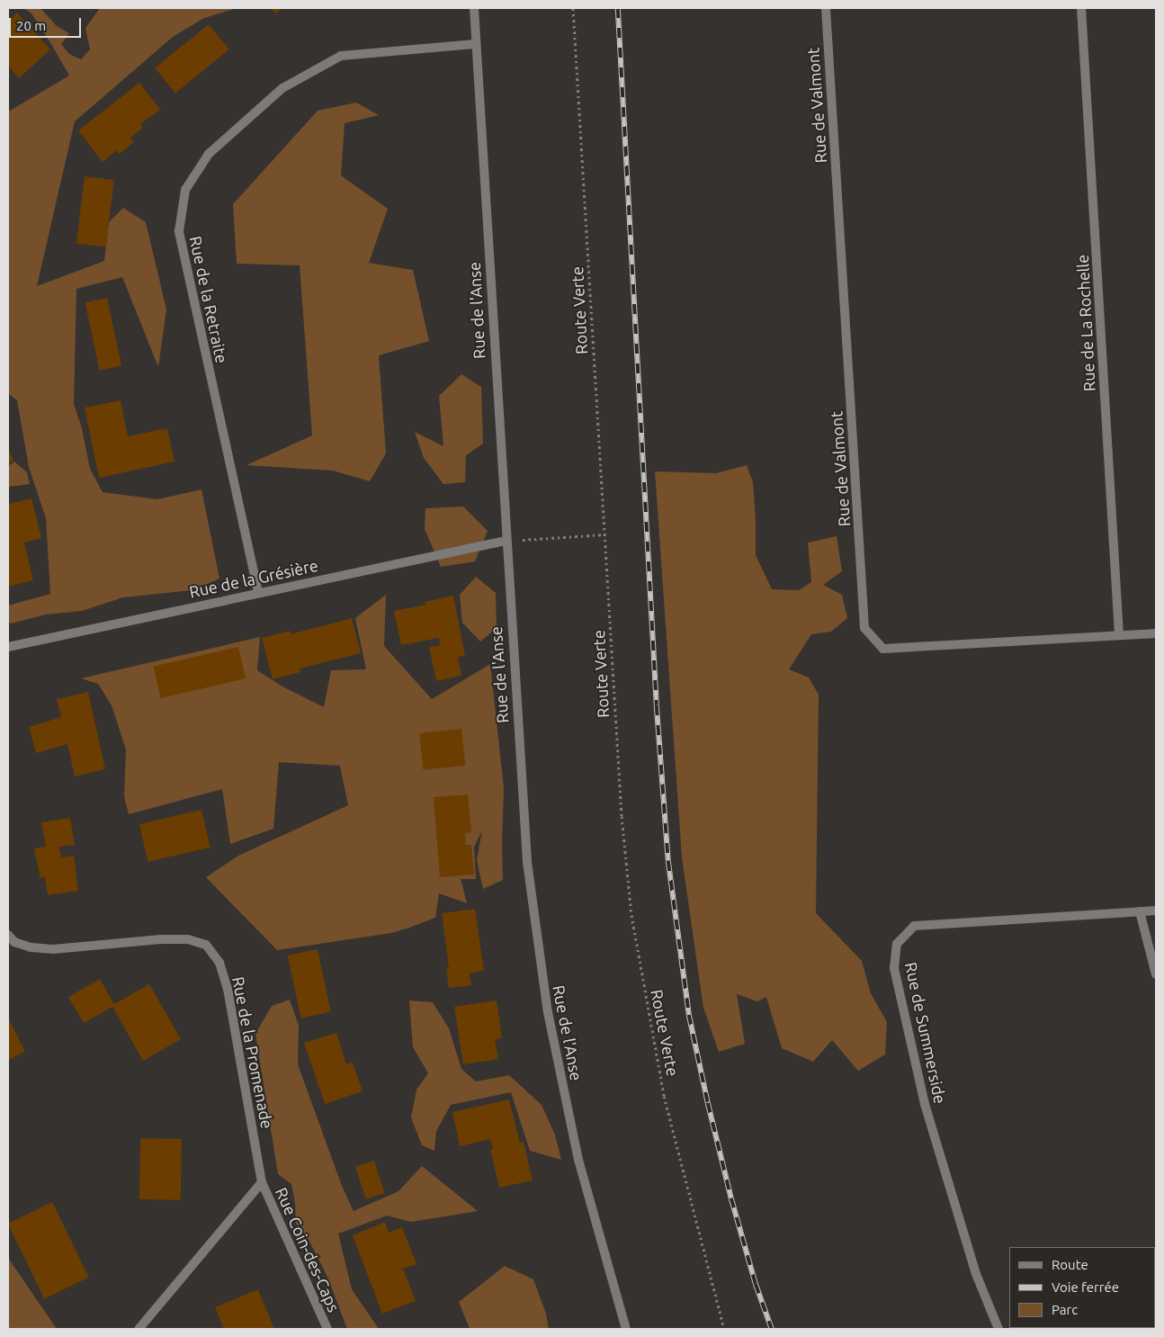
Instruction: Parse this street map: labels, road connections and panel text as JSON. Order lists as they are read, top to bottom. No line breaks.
{"streets":{"street":["Rue de Valmont","Rue de la Retraite","Rue de l'Anse","Rue de La Rochelle","Rue de la Grésière","Rue de Summerside","Rue de la Promenade","Rue Coin-des-Caps"],"path":["Route Verte"]},"crossings":[["Rue de Valmont","Rue de La Rochelle"],["Rue de la Retraite","Rue de l'Anse"],["Rue de la Retraite","Rue de la Grésière"],["Rue de l'Anse","Rue de la Grésière"],["Rue de la Promenade","Rue Coin-des-Caps"]],"legend":["Route","Voie ferrée","Parc"],"scale_bar":"20 m"}
